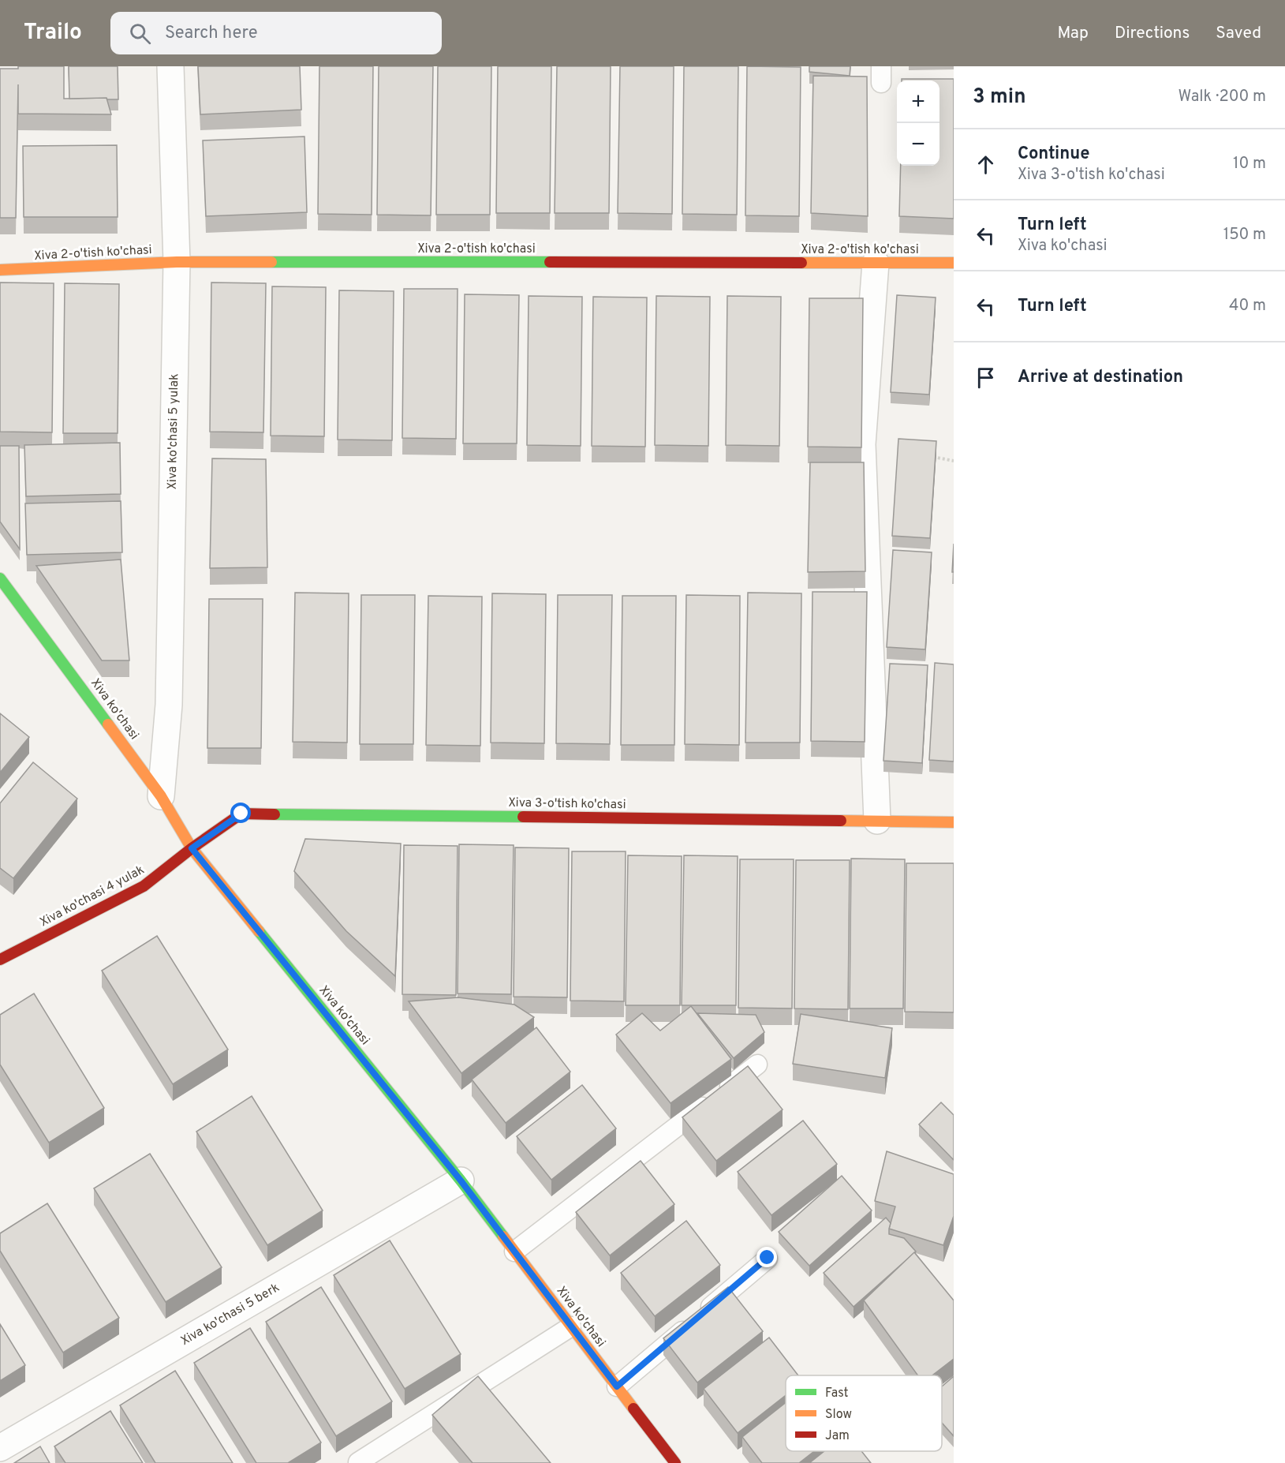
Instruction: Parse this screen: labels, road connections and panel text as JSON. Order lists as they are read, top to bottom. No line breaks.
{"streets":{"street":["Xiva 2-o'tish ko'chasi","Xiva ko'chasi 5 yulak","Xiva ko'chasi","Xiva 3-o'tish ko'chasi","Xiva ko'chasi 4 yulak","Xiva ko'chasi 5 berk"]},"crossings":[["Xiva 2-o'tish ko'chasi","Xiva ko'chasi 5 yulak"],["Xiva ko'chasi 5 yulak","Xiva ko'chasi"],["Xiva ko'chasi","Xiva 3-o'tish ko'chasi"],["Xiva ko'chasi","Xiva ko'chasi 4 yulak"],["Xiva ko'chasi","Xiva ko'chasi 5 berk"],["Xiva 3-o'tish ko'chasi","Xiva ko'chasi 4 yulak"]],"legend":["Fast","Slow","Jam"],"page":{"header":"Trailo","search":"Search here","nav":["Map","Directions","Saved"],"heading":["3 min","Walk · 200 m"],"map_buttons":["+","−"],"list":[["Continue","Xiva 3-o'tish ko'chasi","10 m"],["Turn left","Xiva ko'chasi","150 m"],["Turn left","40 m"],"Arrive at destination"]}}
